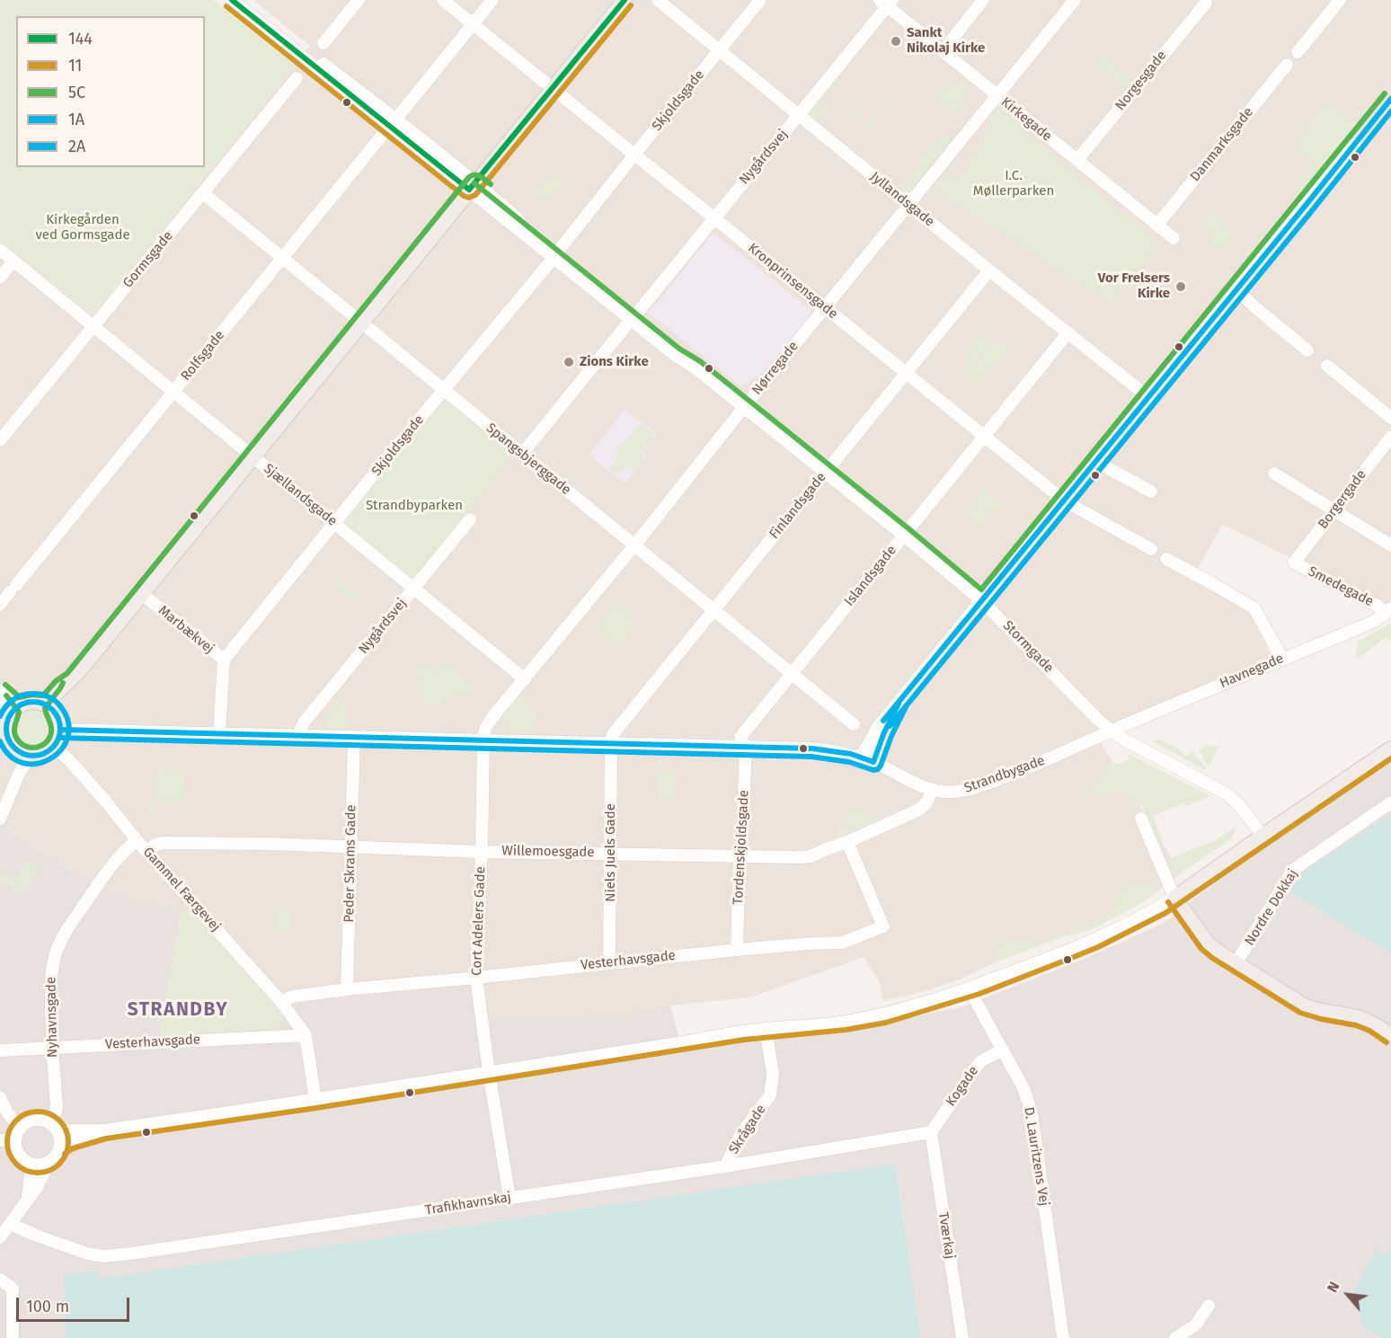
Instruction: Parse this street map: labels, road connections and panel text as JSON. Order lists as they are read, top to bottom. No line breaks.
{"streets":{"street":["Norgesgade","Skjoldsgade","Kirkegade","Danmarksgade","Nygårdsvej","Jyllandsgade","Gormsgade","Kronprinsensgade","Rolfsgade","Nørregade","Spangsbjerggade","Sjællandsgade","Borgergade","Finlandsgade","Islandsgade","Smedegade","Marbækvej","Stormgade","Havnegade","Strandbygade","Tordenskjoldsgade","Willemoesgade","Niels Juels Gade","Peder Skrams Gade","Gammel Færgevej","Nordre Dokkaj","Cort Adelers Gade","Vesterhavsgade","Nyhavnsgade","Kogade","Skrågade","D. Lauritzens Vej","Trafikhavnskaj","Tværkaj"]},"crossings":[["Norgesgade","Kirkegade"],["Skjoldsgade","Jyllandsgade"],["Skjoldsgade","Kronprinsensgade"],["Skjoldsgade","Spangsbjerggade"],["Skjoldsgade","Sjællandsgade"],["Skjoldsgade","Marbækvej"],["Skjoldsgade","Stormgade"],["Kirkegade","Danmarksgade"],["Kirkegade","Nygårdsvej"],["Kirkegade","Nørregade"],["Nygårdsvej","Jyllandsgade"],["Nygårdsvej","Kronprinsensgade"],["Nygårdsvej","Spangsbjerggade"],["Nygårdsvej","Sjællandsgade"],["Nygårdsvej","Stormgade"],["Nygårdsvej","Strandbygade"],["Jyllandsgade","Nørregade"],["Jyllandsgade","Finlandsgade"],["Jyllandsgade","Islandsgade"],["Gormsgade","Spangsbjerggade"],["Gormsgade","Sjællandsgade"],["Kronprinsensgade","Rolfsgade"],["Kronprinsensgade","Nørregade"],["Kronprinsensgade","Finlandsgade"],["Kronprinsensgade","Islandsgade"],["Rolfsgade","Spangsbjerggade"],["Rolfsgade","Sjællandsgade"],["Rolfsgade","Stormgade"],["Nørregade","Spangsbjerggade"],["Nørregade","Sjællandsgade"],["Nørregade","Stormgade"],["Nørregade","Strandbygade"],["Nørregade","Cort Adelers Gade"],["Spangsbjerggade","Finlandsgade"],["Spangsbjerggade","Islandsgade"],["Borgergade","Smedegade"],["Finlandsgade","Stormgade"],["Finlandsgade","Strandbygade"],["Finlandsgade","Niels Juels Gade"],["Islandsgade","Stormgade"],["Islandsgade","Strandbygade"],["Islandsgade","Tordenskjoldsgade"],["Smedegade","Havnegade"],["Marbækvej","Strandbygade"],["Stormgade","Havnegade"],["Stormgade","Strandbygade"],["Havnegade","Strandbygade"],["Strandbygade","Tordenskjoldsgade"],["Strandbygade","Willemoesgade"],["Strandbygade","Niels Juels Gade"],["Strandbygade","Peder Skrams Gade"],["Strandbygade","Gammel Færgevej"],["Strandbygade","Cort Adelers Gade"],["Tordenskjoldsgade","Willemoesgade"],["Tordenskjoldsgade","Vesterhavsgade"],["Willemoesgade","Niels Juels Gade"],["Willemoesgade","Peder Skrams Gade"],["Willemoesgade","Gammel Færgevej"],["Willemoesgade","Cort Adelers Gade"],["Willemoesgade","Vesterhavsgade"],["Niels Juels Gade","Vesterhavsgade"],["Peder Skrams Gade","Vesterhavsgade"],["Gammel Færgevej","Vesterhavsgade"],["Gammel Færgevej","Nyhavnsgade"],["Cort Adelers Gade","Vesterhavsgade"],["Cort Adelers Gade","Trafikhavnskaj"],["Vesterhavsgade","Nyhavnsgade"],["Kogade","D. Lauritzens Vej"],["Kogade","Trafikhavnskaj"],["Kogade","Tværkaj"],["Skrågade","Trafikhavnskaj"],["Trafikhavnskaj","Tværkaj"]],"districts":["STRANDBY"],"parks":["I.C. Møllerparken","Kirkegården ved Gormsgade","Strandbyparken"],"places":["Sankt Nikolaj Kirke","Vor Frelsers Kirke","Zions Kirke"],"lines":["transit line 144","transit line 11","transit line 5C","transit line 1A","transit line 2A"],"legend":["144","11","5C","1A","2A"],"scale_bar":"100 m","north":"top left"}
